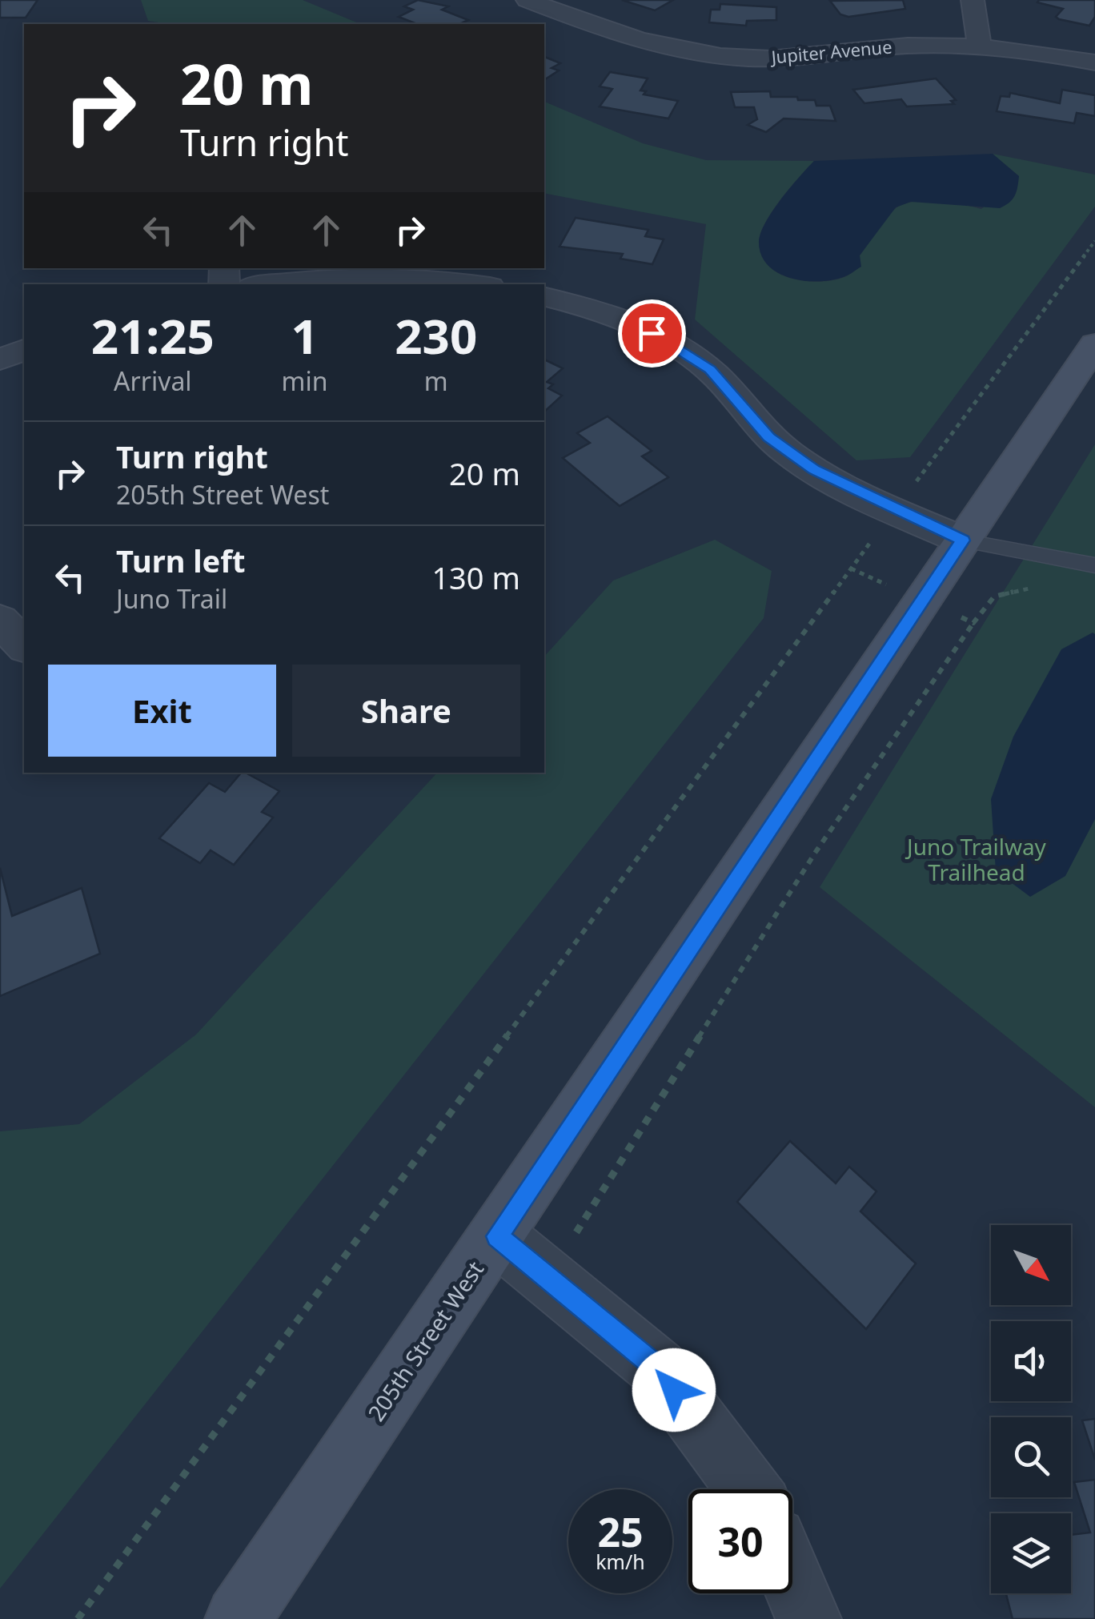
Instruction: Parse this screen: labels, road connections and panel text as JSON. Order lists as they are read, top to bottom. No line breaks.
{"streets":{"street":["Jupiter Avenue","205th Street West"]},"parks":["Juno Trailway Trailhead"],"north":"bottom right","page":{"turn":["20 m","Turn right"],"eta":["21:25","Arrival","1","min","230","m"],"list":[{"name":"Turn right","note":"205th Street West","value":"20 m"},{"name":"Turn left","note":"Juno Trail","value":"130 m"}],"buttons":["Exit","Share"],"speed":"25 km/h","limit":"30"}}
